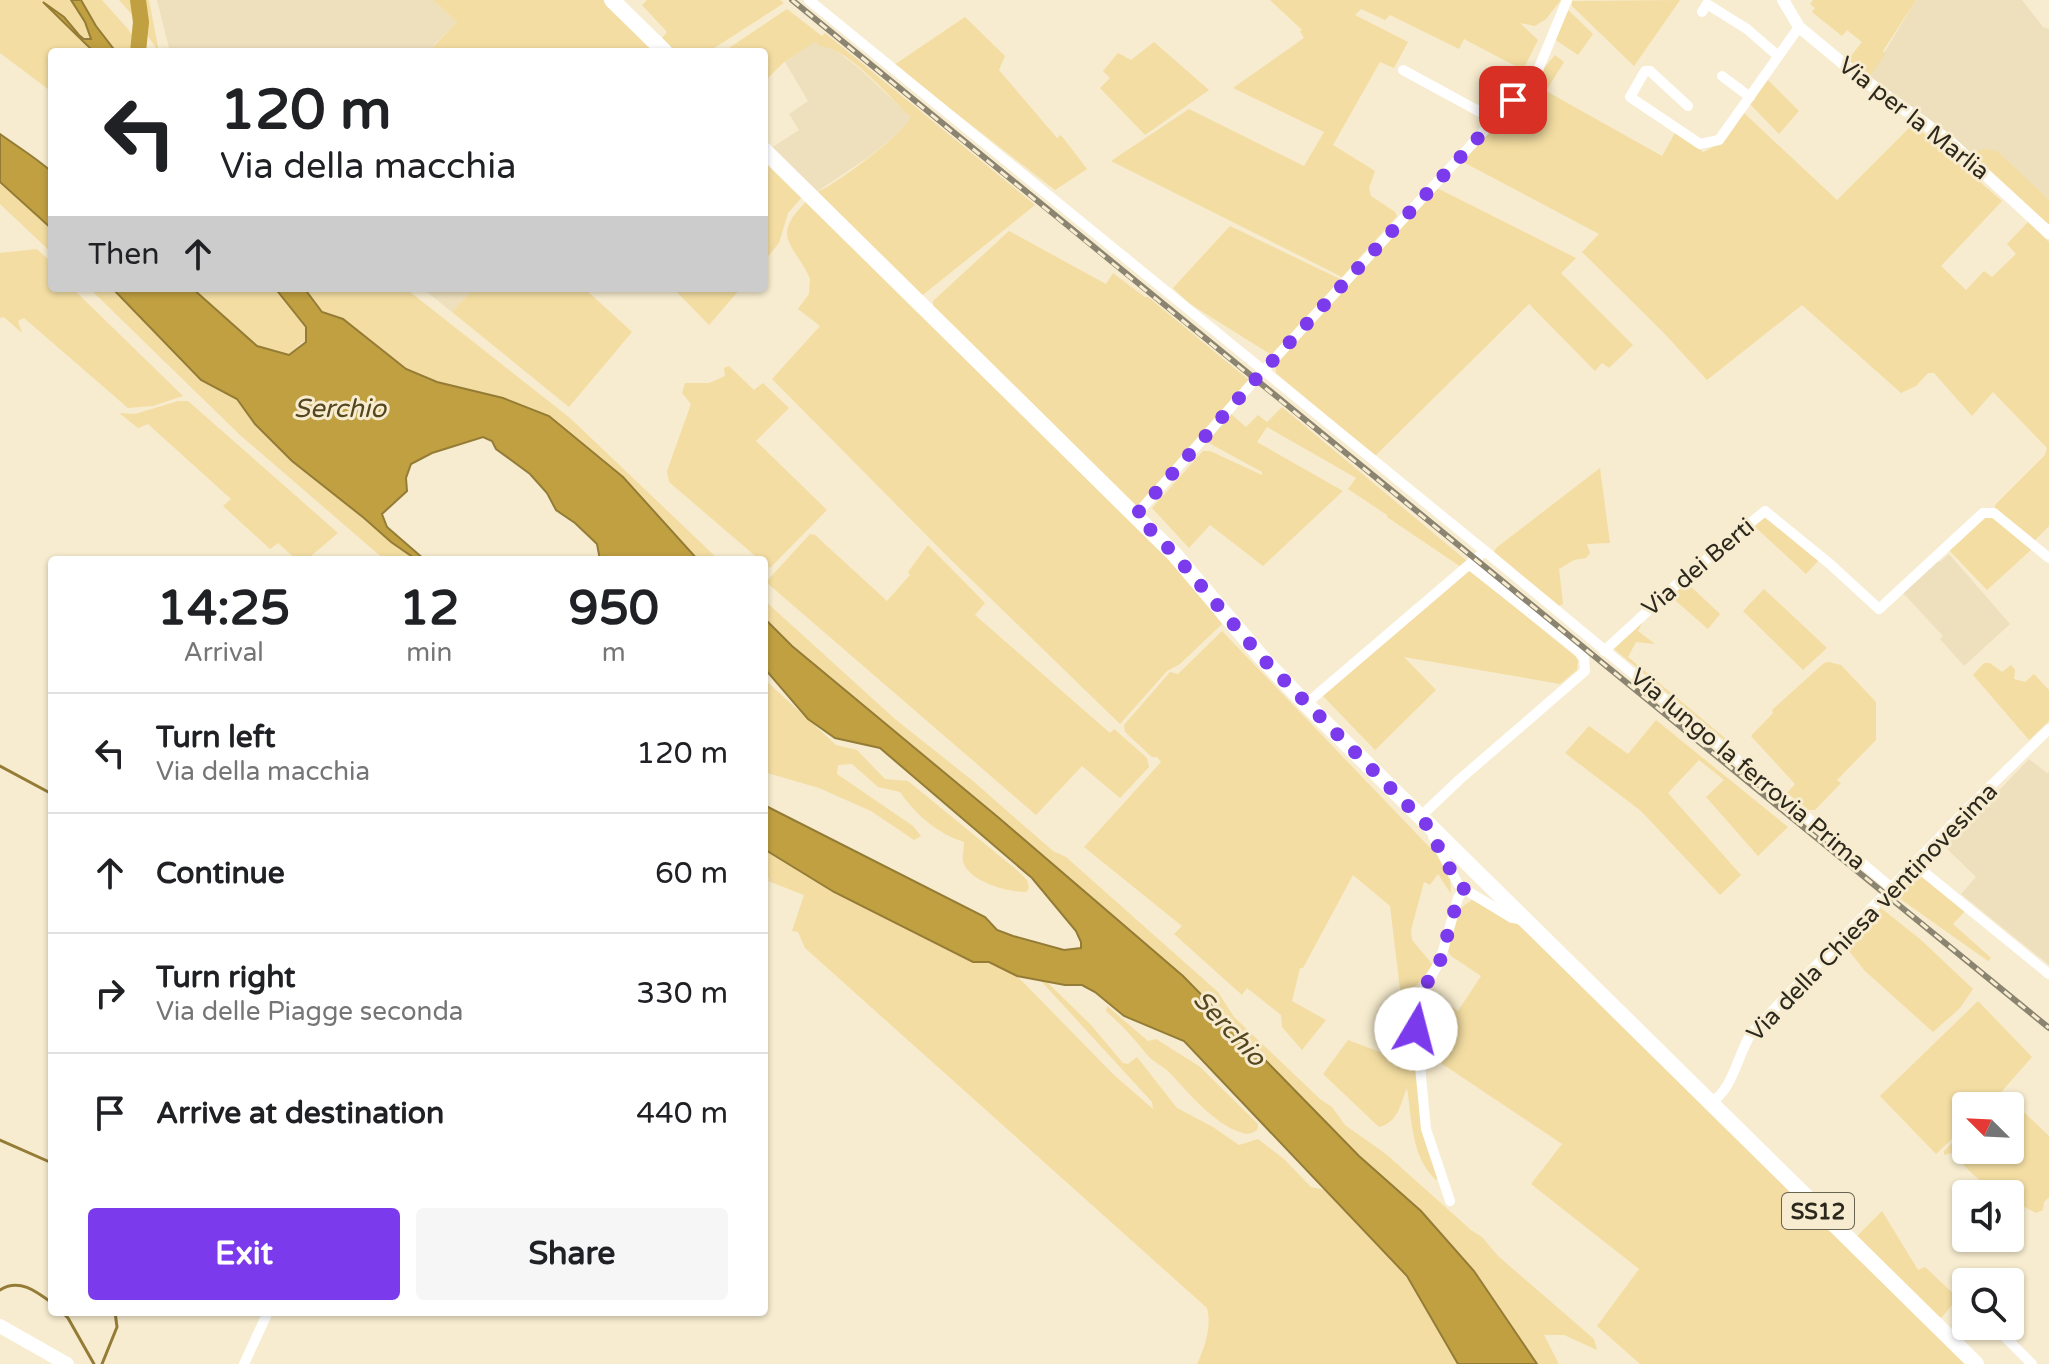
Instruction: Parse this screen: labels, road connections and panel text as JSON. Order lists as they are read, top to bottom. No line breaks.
{"streets":{"main road":["SS12"],"street":["Via per la Marlia","Via dei Berti","Via lungo la ferrovia Prima","Via della Chiesa ventinovesima"]},"crossings":[["Via dei Berti","Via lungo la ferrovia Prima"],["Via lungo la ferrovia Prima","Via della Chiesa ventinovesima"],["Via della Chiesa ventinovesima","SS12"]],"water":["Serchio"],"north":"top left","page":{"turn":["120 m","Via della macchia"],"then":"Then","eta":["14:25","Arrival","12","min","950","m"],"list":[{"name":"Turn left","note":"Via della macchia","value":"120 m"},{"name":"Continue","value":"60 m"},{"name":"Turn right","note":"Via delle Piagge seconda","value":"330 m"},{"name":"Arrive at destination","value":"440 m"}],"buttons":["Exit","Share"]}}
